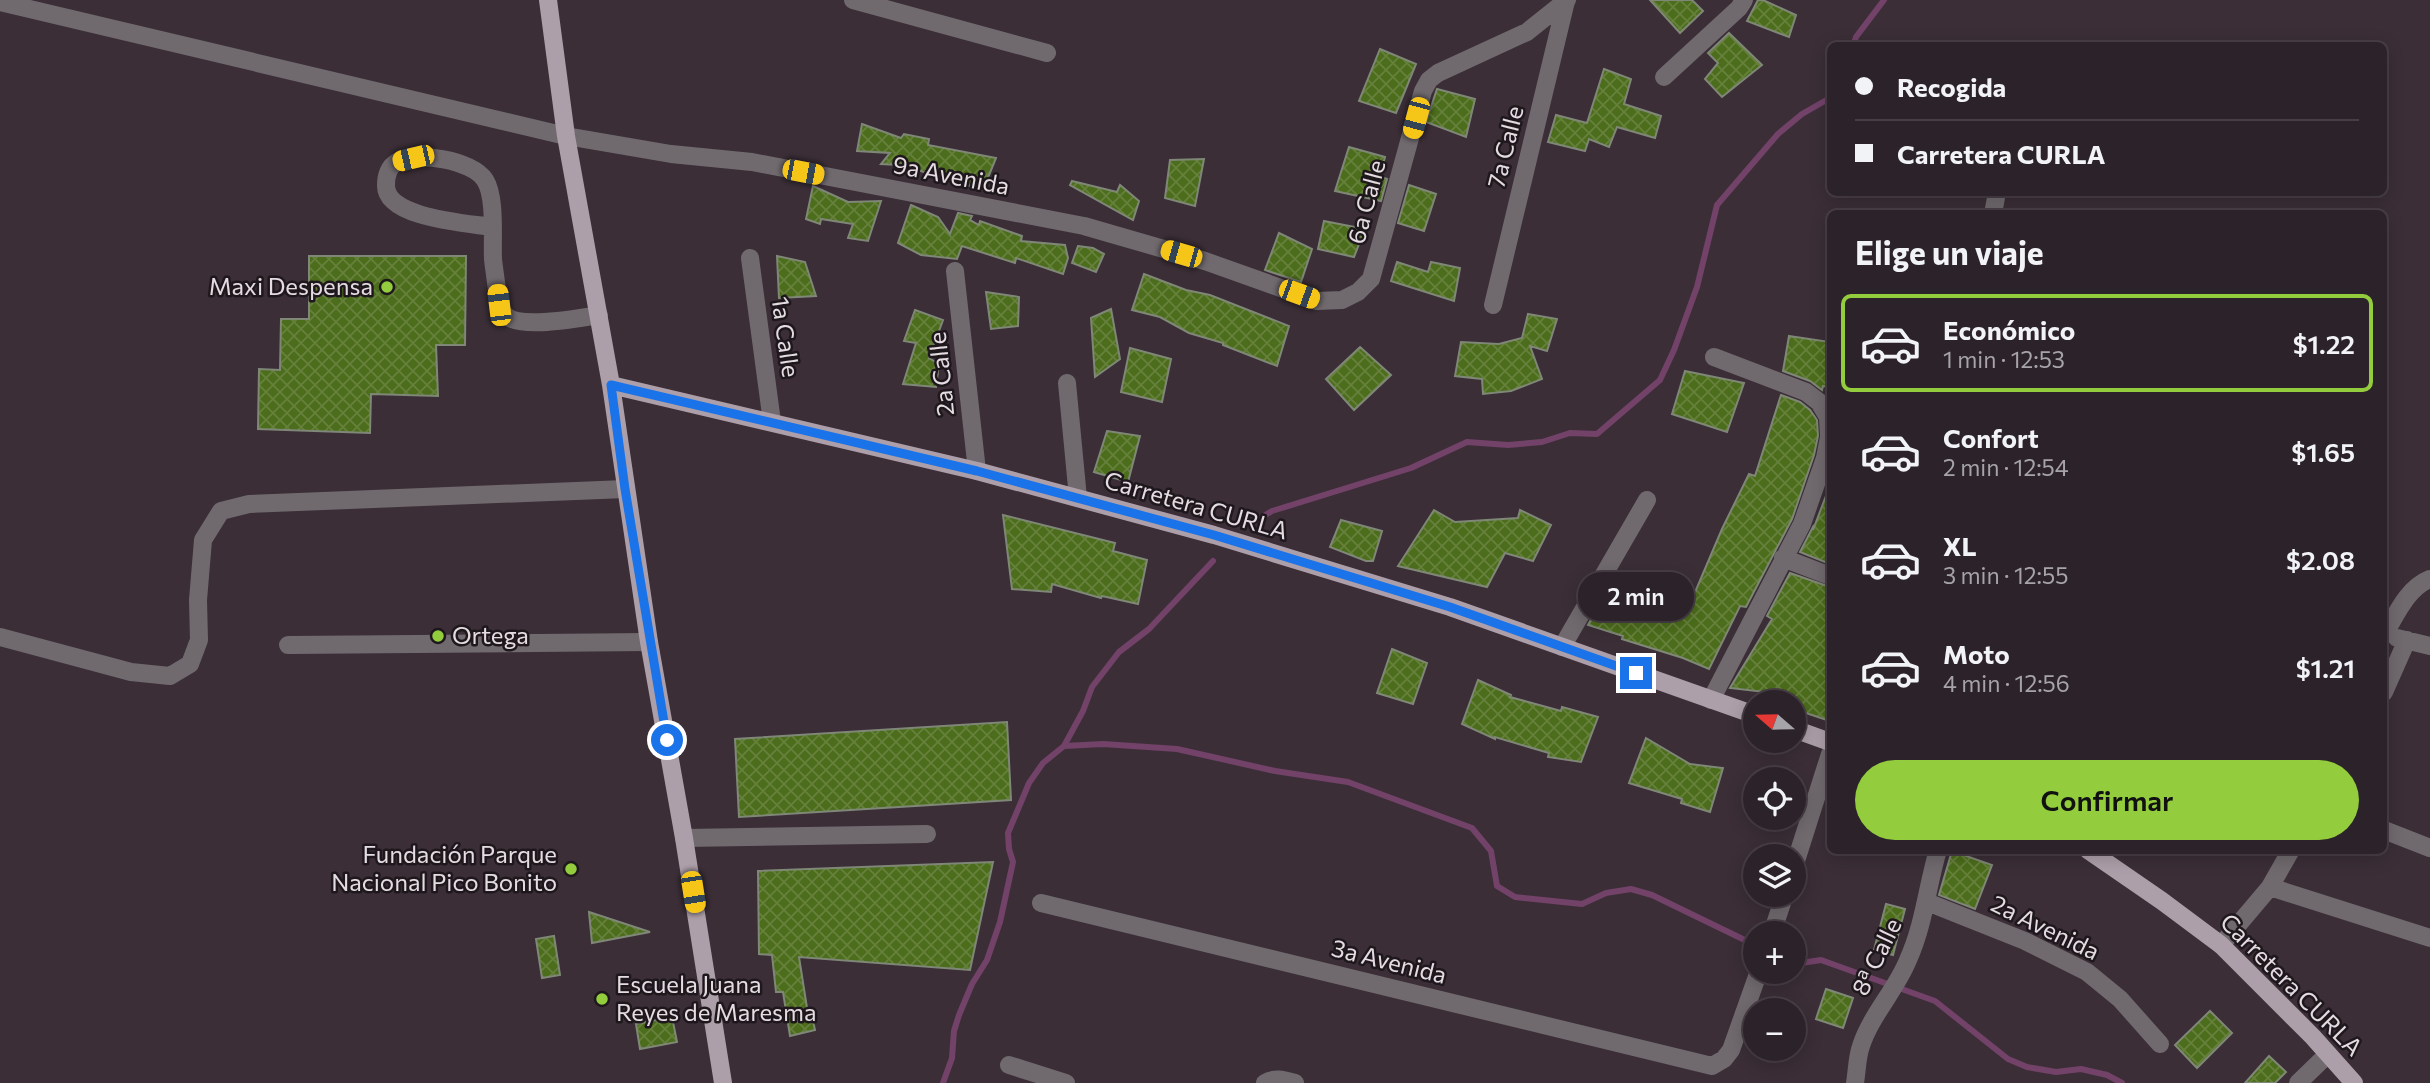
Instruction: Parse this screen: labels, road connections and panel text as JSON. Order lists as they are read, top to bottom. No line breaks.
{"streets":{"main road":["Carretera CURLA"],"street":["7a Calle","9a Avenida","6a Calle","1a Calle","2a Calle","2a Avenida","8ª Calle","3a Avenida"]},"crossings":[["7a Calle","6a Calle"],["9a Avenida","6a Calle"],["1a Calle","Carretera CURLA"],["2a Calle","Carretera CURLA"],["2a Avenida","8ª Calle"]],"places":["Maxi Despensa","Ortega","Fundación Parque Nacional Pico Bonito","Escuela Juana Reyes de Maresma"],"north":"left","page":{"banner":["Recogida","Carretera CURLA"],"heading":"Elige un viaje","list":[{"name":"Económico","note":"1 min · 12:53","value":"$1.22"},{"name":"Confort","note":"2 min · 12:54","value":"$1.65"},{"name":"XL","note":"3 min · 12:55","value":"$2.08"},{"name":"Moto","note":"4 min · 12:56","value":"$1.21"}],"bubble":"2 min","map_buttons":["+","−"],"buttons":"Confirmar"}}
